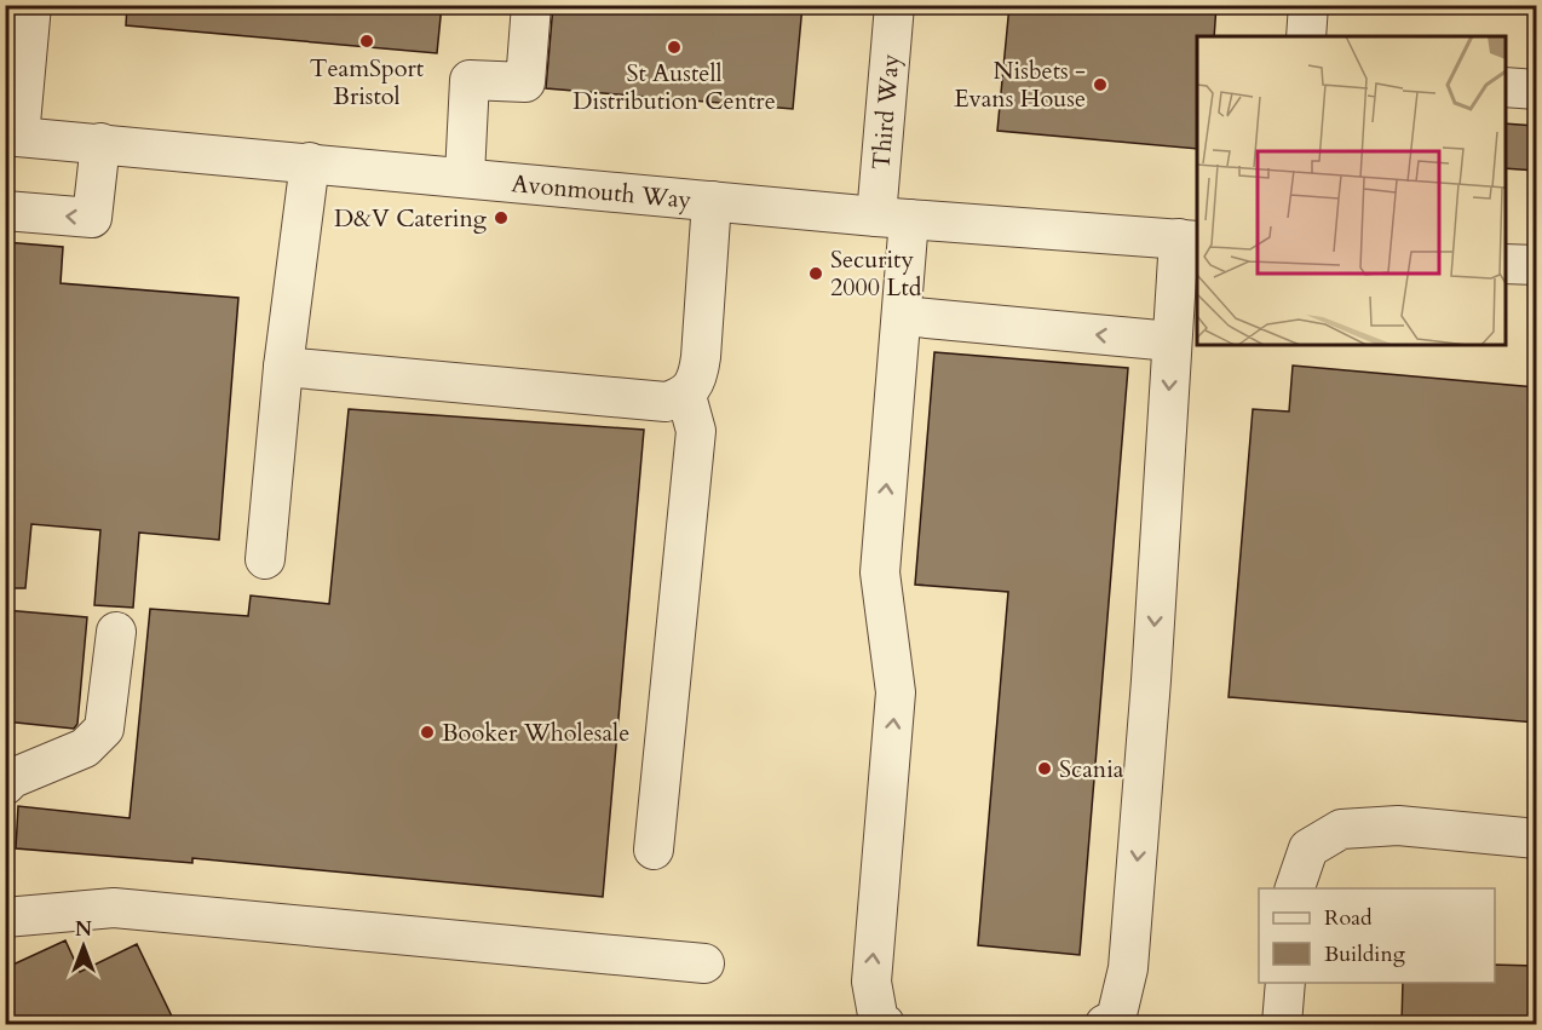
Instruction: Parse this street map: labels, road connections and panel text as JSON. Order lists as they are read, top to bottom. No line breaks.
{"streets":{"street":["Third Way","Avonmouth Way"]},"crossings":[["Third Way","Avonmouth Way"]],"places":["TeamSport Bristol","St Austell Distribution Centre","Nisbets - Evans House","D&V Catering","Security 2000 Ltd","Booker Wholesale","Scania"],"legend":["Road","Building"],"north":"top"}
